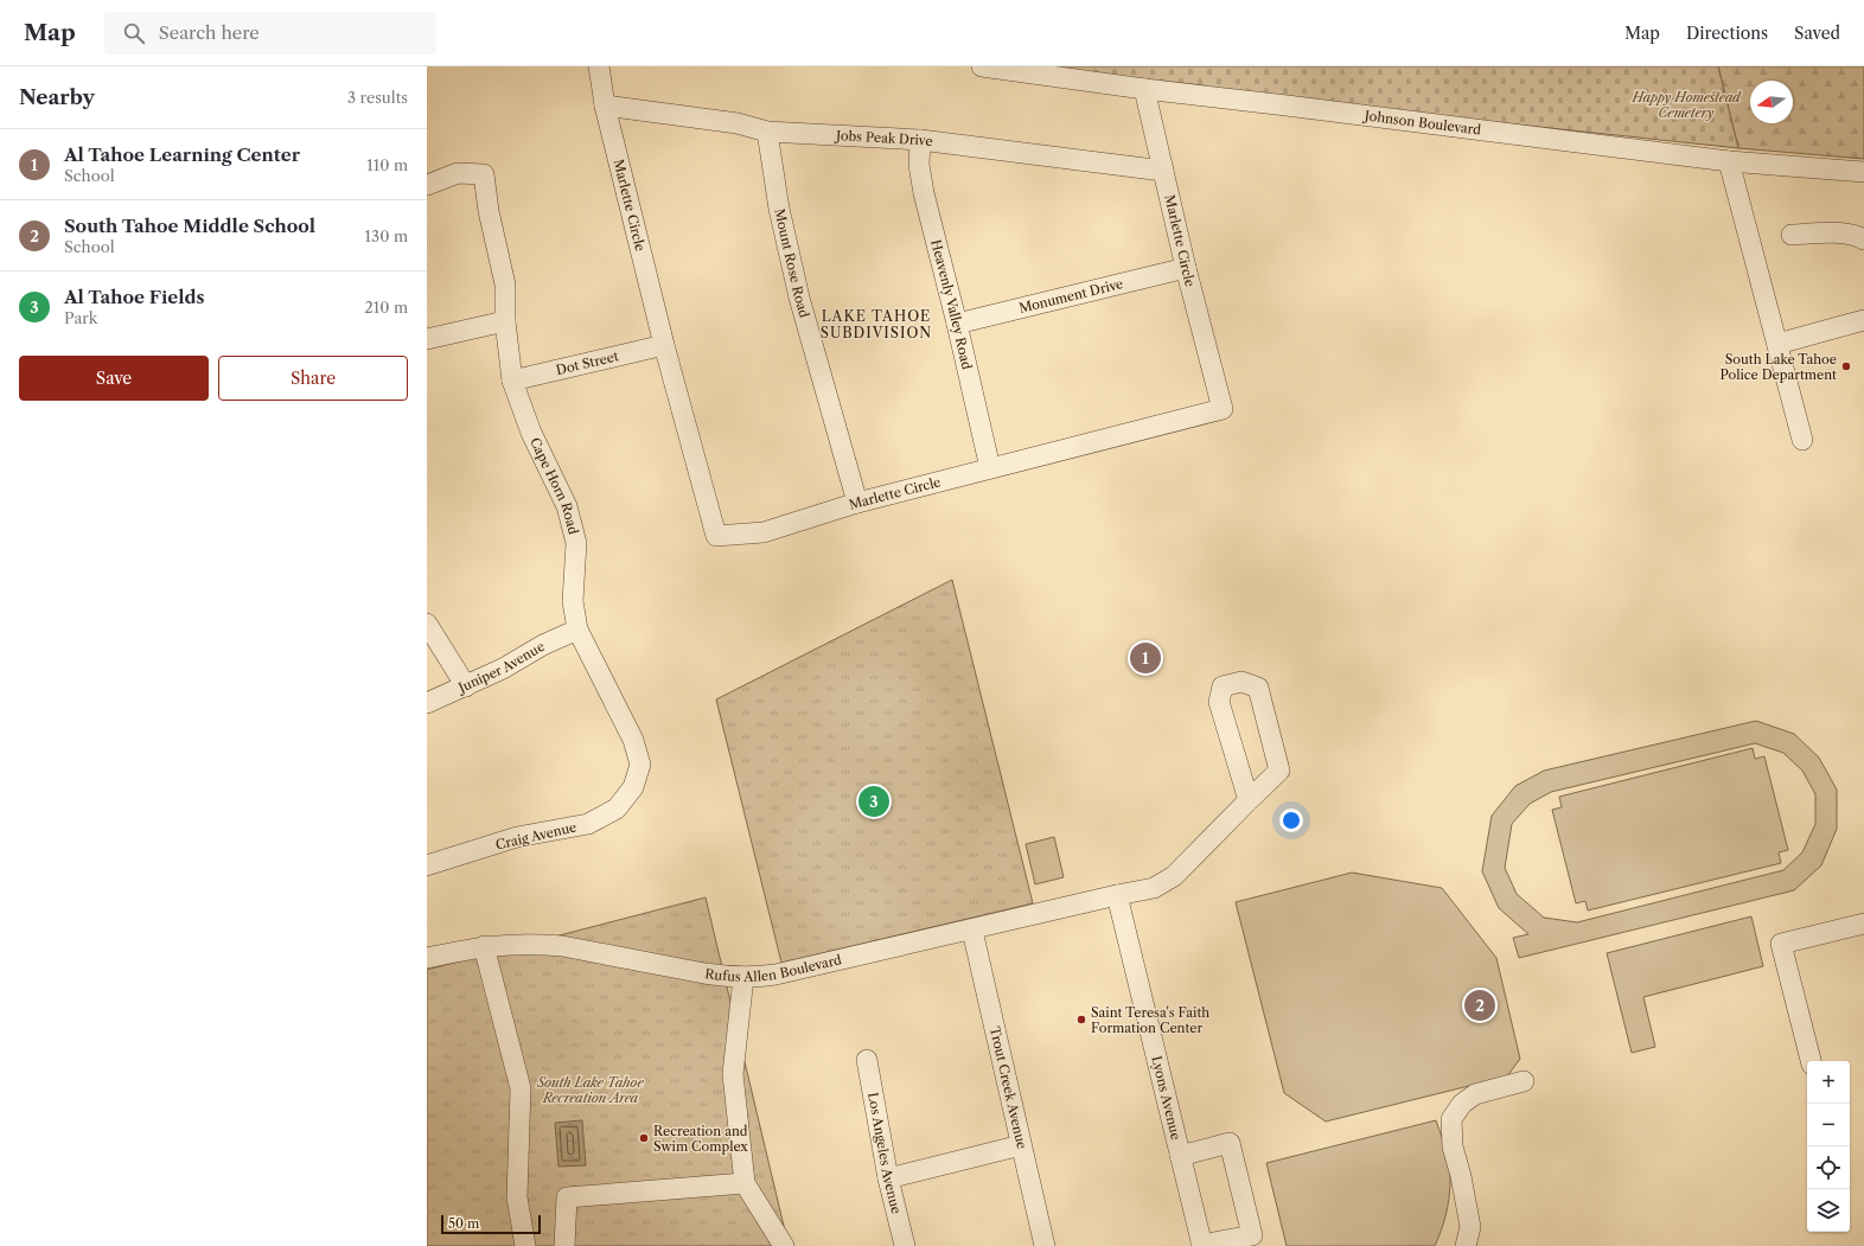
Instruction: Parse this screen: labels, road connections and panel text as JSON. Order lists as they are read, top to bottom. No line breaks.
{"streets":{"street":["Johnson Boulevard","Jobs Peak Drive","Marlette Circle","Mount Rose Road","Monument Drive","Heavenly Valley Road","Dot Street","Cape Horn Road","Juniper Avenue","Craig Avenue","Rufus Allen Boulevard","Trout Creek Avenue","Lyons Avenue","Los Angeles Avenue"]},"crossings":[["Johnson Boulevard","Marlette Circle"],["Jobs Peak Drive","Marlette Circle"],["Jobs Peak Drive","Mount Rose Road"],["Jobs Peak Drive","Heavenly Valley Road"],["Marlette Circle","Mount Rose Road"],["Marlette Circle","Monument Drive"],["Marlette Circle","Heavenly Valley Road"],["Marlette Circle","Dot Street"],["Monument Drive","Heavenly Valley Road"],["Dot Street","Cape Horn Road"],["Cape Horn Road","Juniper Avenue"],["Cape Horn Road","Craig Avenue"],["Rufus Allen Boulevard","Trout Creek Avenue"],["Rufus Allen Boulevard","Lyons Avenue"]],"districts":["LAKE TAHOE SUBDIVISION"],"parks":["Happy Homestead Cemetery","South Lake Tahoe Recreation Area"],"places":["South Lake Tahoe Police Department","Saint Teresa's Faith Formation Center","Recreation and Swim Complex"],"scale_bar":"50 m","north":"left","page":{"header":"Map","search":"Search here","nav":["Map","Directions","Saved"],"heading":["Nearby","3 results"],"list":[{"mark":"1","name":"Al Tahoe Learning Center","note":"School","value":"110 m"},{"mark":"2","name":"South Tahoe Middle School","note":"School","value":"130 m"},{"mark":"3","name":"Al Tahoe Fields","note":"Park","value":"210 m"}],"buttons":["Save","Share"],"pins":["1","3","2"],"map_buttons":["+","−"],"scale":"50 m"}}
